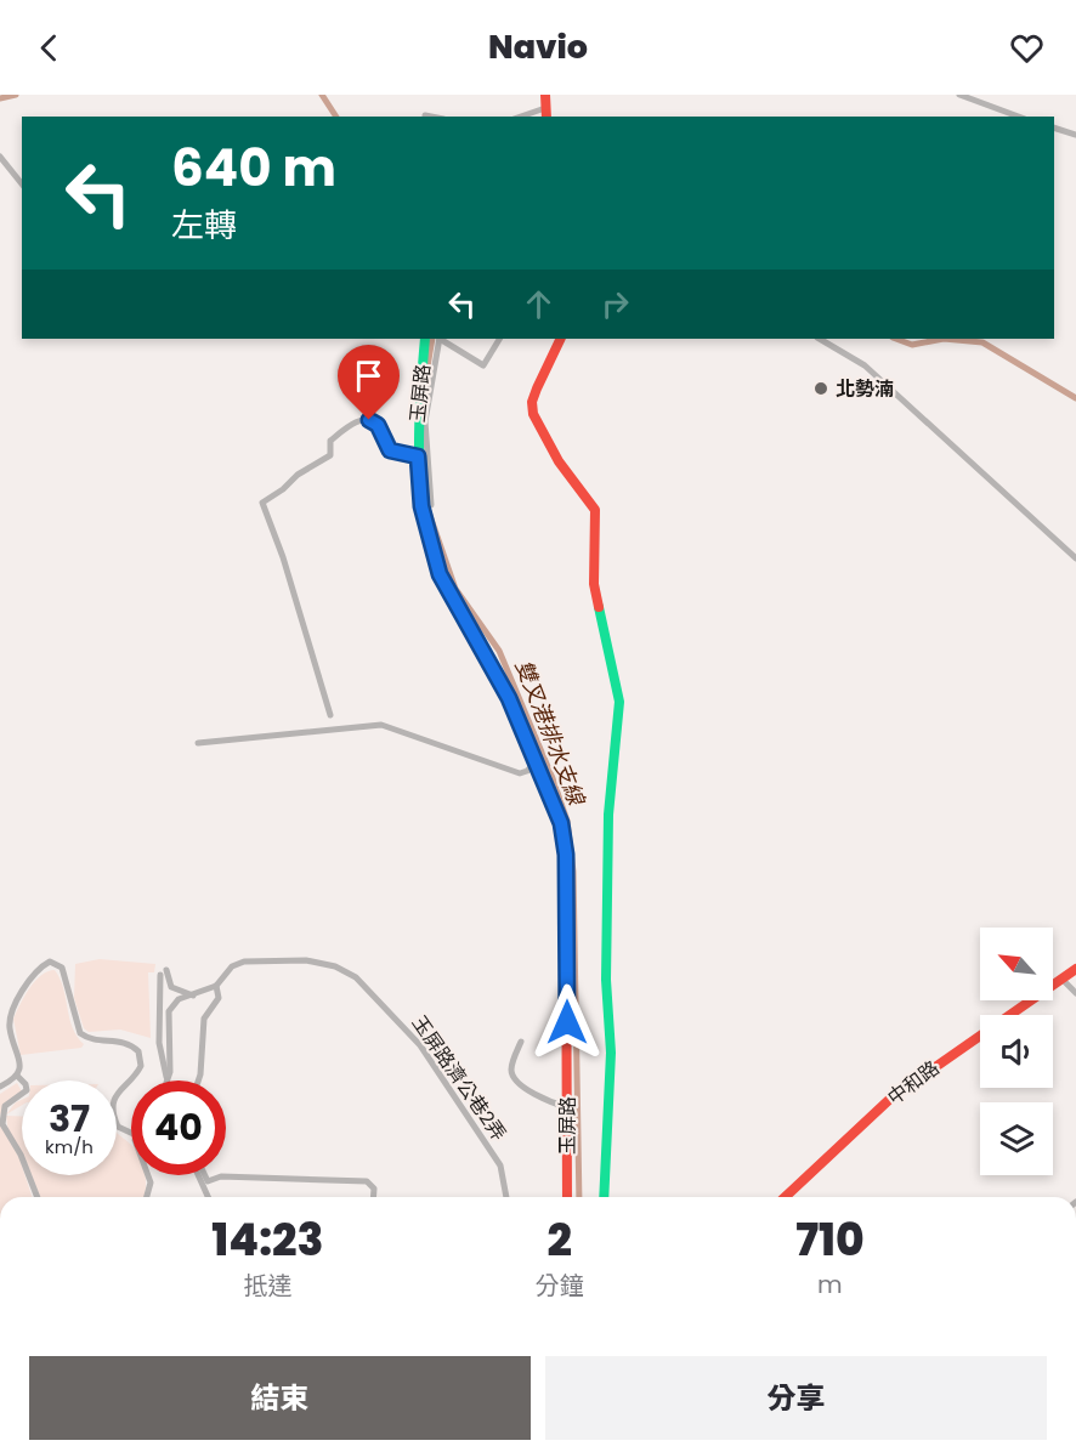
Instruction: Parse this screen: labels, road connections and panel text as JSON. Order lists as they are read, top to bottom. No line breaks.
{"streets":{"street":["玉屏路","玉屏路濟公巷2弄","中和路"]},"water":["雙叉港排水支線"],"places":["北勢湳"],"north":"top left","page":{"header":"Navio","turn":["640 m","左轉"],"speed":"37 km/h","limit":"40","eta":["14:23","抵達","2","分鐘","710","m"],"buttons":["結束","分享"]}}
